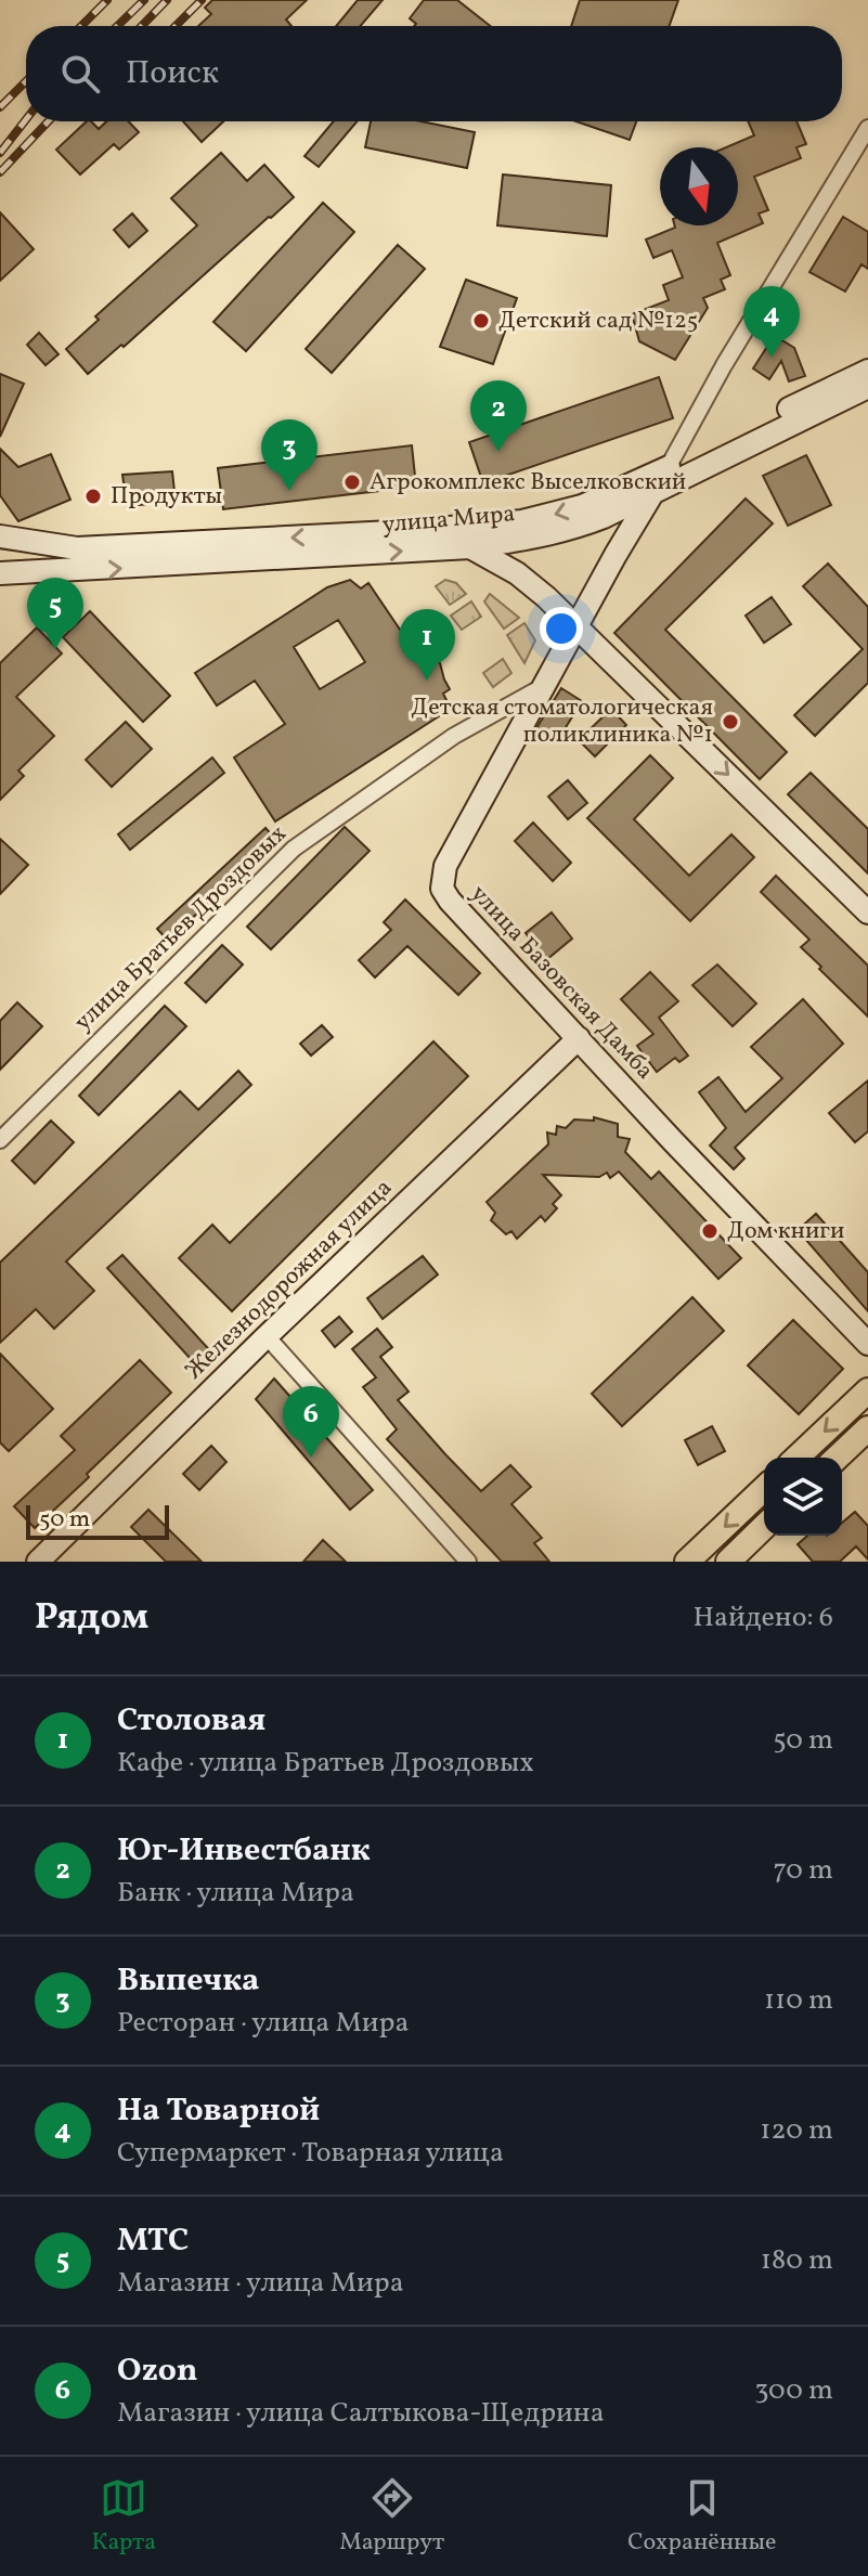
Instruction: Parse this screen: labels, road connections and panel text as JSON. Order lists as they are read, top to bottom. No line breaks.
{"streets":{"street":["улица Мира","улица Братьев Дроздовых","улица Базовская Дамба","Железнодорожная улица"]},"crossings":[["улица Мира","улица Базовская Дамба"],["улица Братьев Дроздовых","улица Базовская Дамба"],["улица Базовская Дамба","Железнодорожная улица"]],"places":["Детский сад №125","Агрокомплекс Выселковский","Продукты","Детская стоматологическая поликлиника №1","Дом книги"],"scale_bar":"50 m","north":"bottom","page":{"search":"Поиск","pins":["4","2","3","5","1","6"],"scale":"50 m","heading":["Рядом","Найдено: 6"],"list":[{"mark":"1","name":"Столовая","note":"Кафе · улица Братьев Дроздовых","value":"50 m"},{"mark":"2","name":"Юг-Инвестбанк","note":"Банк · улица Мира","value":"70 m"},{"mark":"3","name":"Выпечка","note":"Ресторан · улица Мира","value":"110 m"},{"mark":"4","name":"На Товарной","note":"Супермаркет · Товарная улица","value":"120 m"},{"mark":"5","name":"МТС","note":"Магазин · улица Мира","value":"180 m"},{"mark":"6","name":"Ozon","note":"Магазин · улица Салтыкова-Щедрина","value":"300 m"}],"nav":["Карта","Маршрут","Сохранённые"]}}
